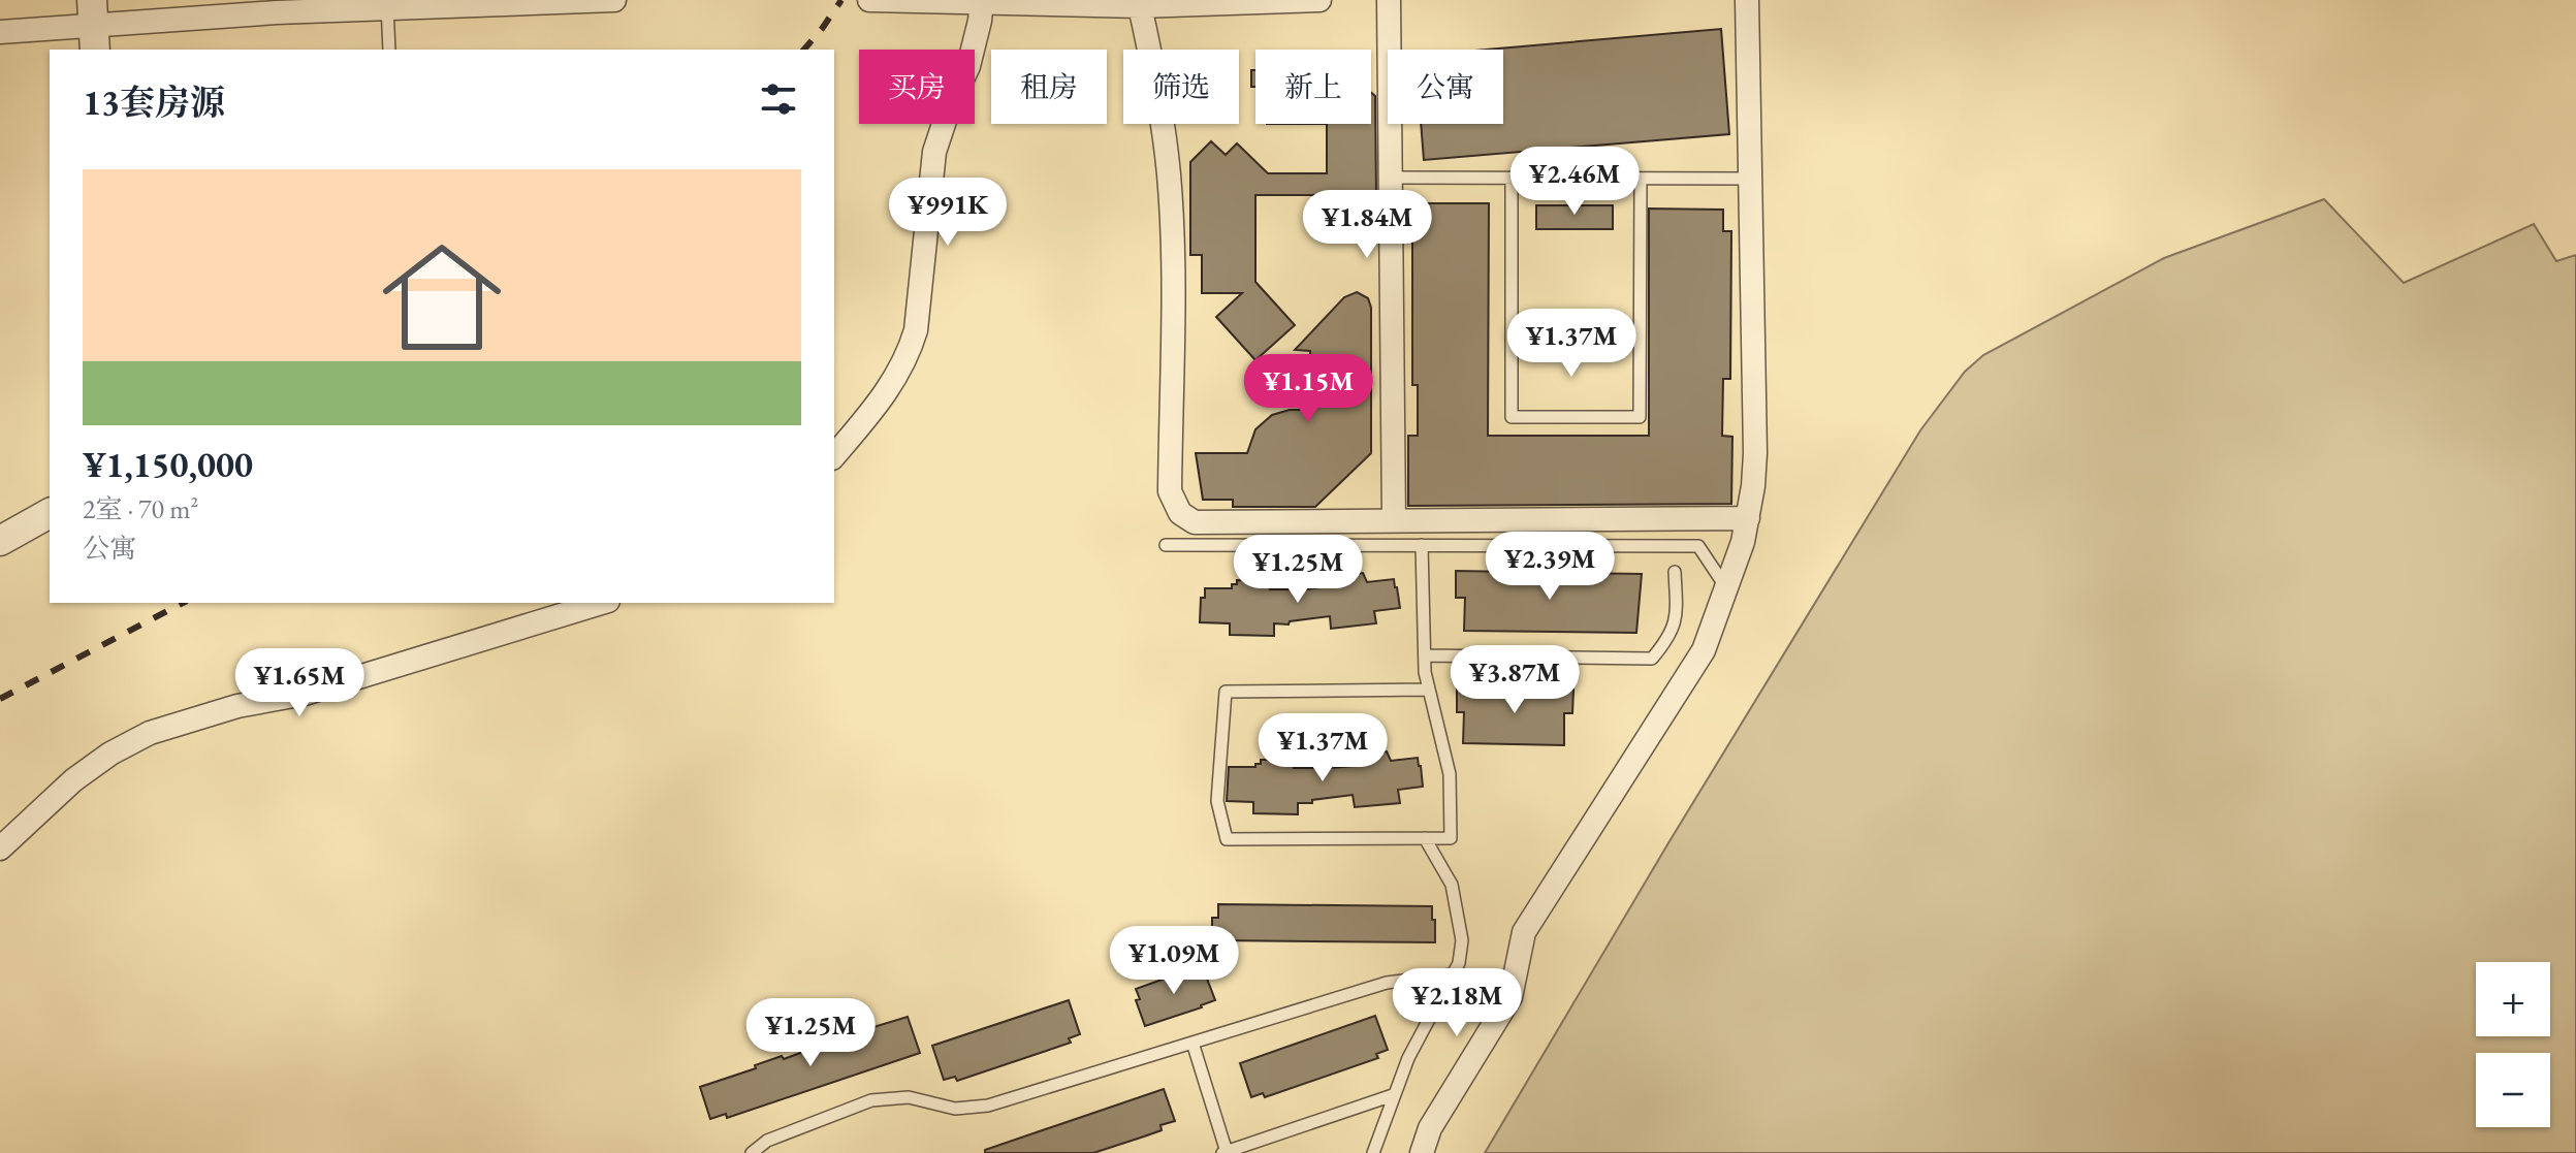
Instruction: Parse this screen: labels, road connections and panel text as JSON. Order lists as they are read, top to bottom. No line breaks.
{"page":{"chip":["买房","租房","筛选","新上","公寓"],"heading":"13套房源","price":["¥2.46M","¥991K","¥1.84M","¥1.37M","¥1.15M","¥2.39M","¥1.25M","¥3.87M","¥1.65M","¥1.37M","¥1.09M","¥2.18M","¥1.25M"],"list":[{"name":"¥1,150,000","note":"2室 · 70 m² · 公寓"}],"map_buttons":["+","−"]}}
